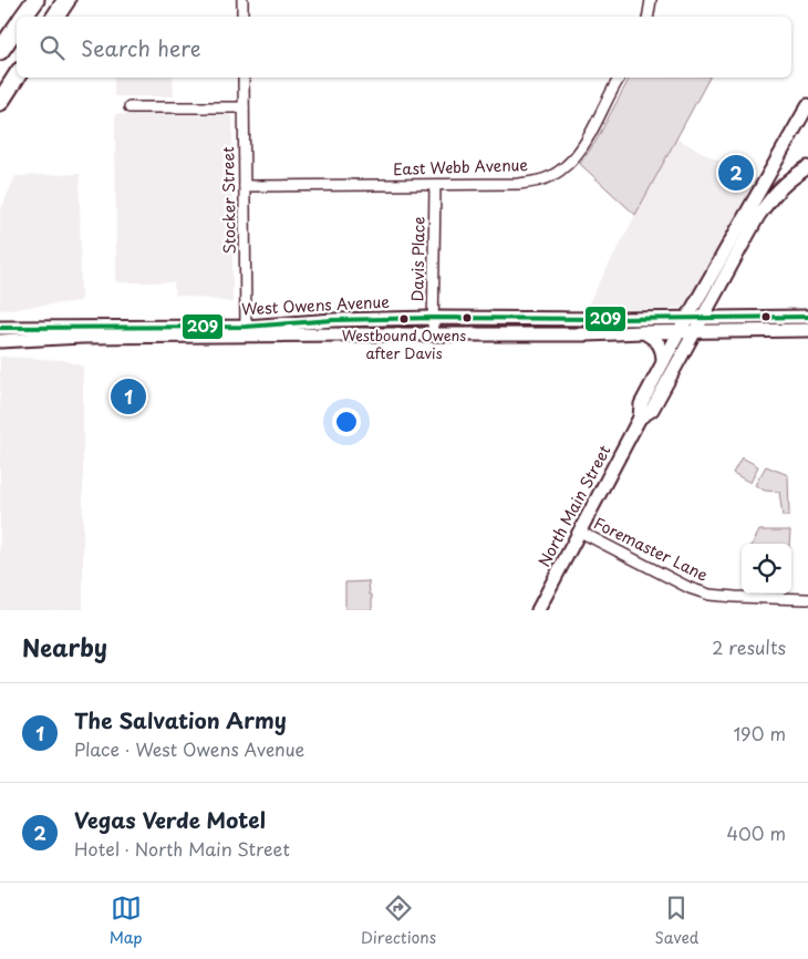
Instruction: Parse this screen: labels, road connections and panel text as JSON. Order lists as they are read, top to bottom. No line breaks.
{"streets":{"main road":["West Owens Avenue","North Main Street"],"street":["East Webb Avenue","Stocker Street","Davis Place","Foremaster Lane"]},"crossings":[["East Webb Avenue","Stocker Street"],["East Webb Avenue","Davis Place"],["Stocker Street","West Owens Avenue"],["Davis Place","West Owens Avenue"],["North Main Street","Foremaster Lane"]],"places":["Westbound Owens after Davis"],"lines":["transit line 209"],"page":{"search":"Search here","pins":["2","1"],"heading":["Nearby","2 results"],"list":[{"mark":"1","name":"The Salvation Army","note":"Place · West Owens Avenue","value":"190 m"},{"mark":"2","name":"Vegas Verde Motel","note":"Hotel · North Main Street","value":"400 m"}],"nav":["Map","Directions","Saved"]}}
